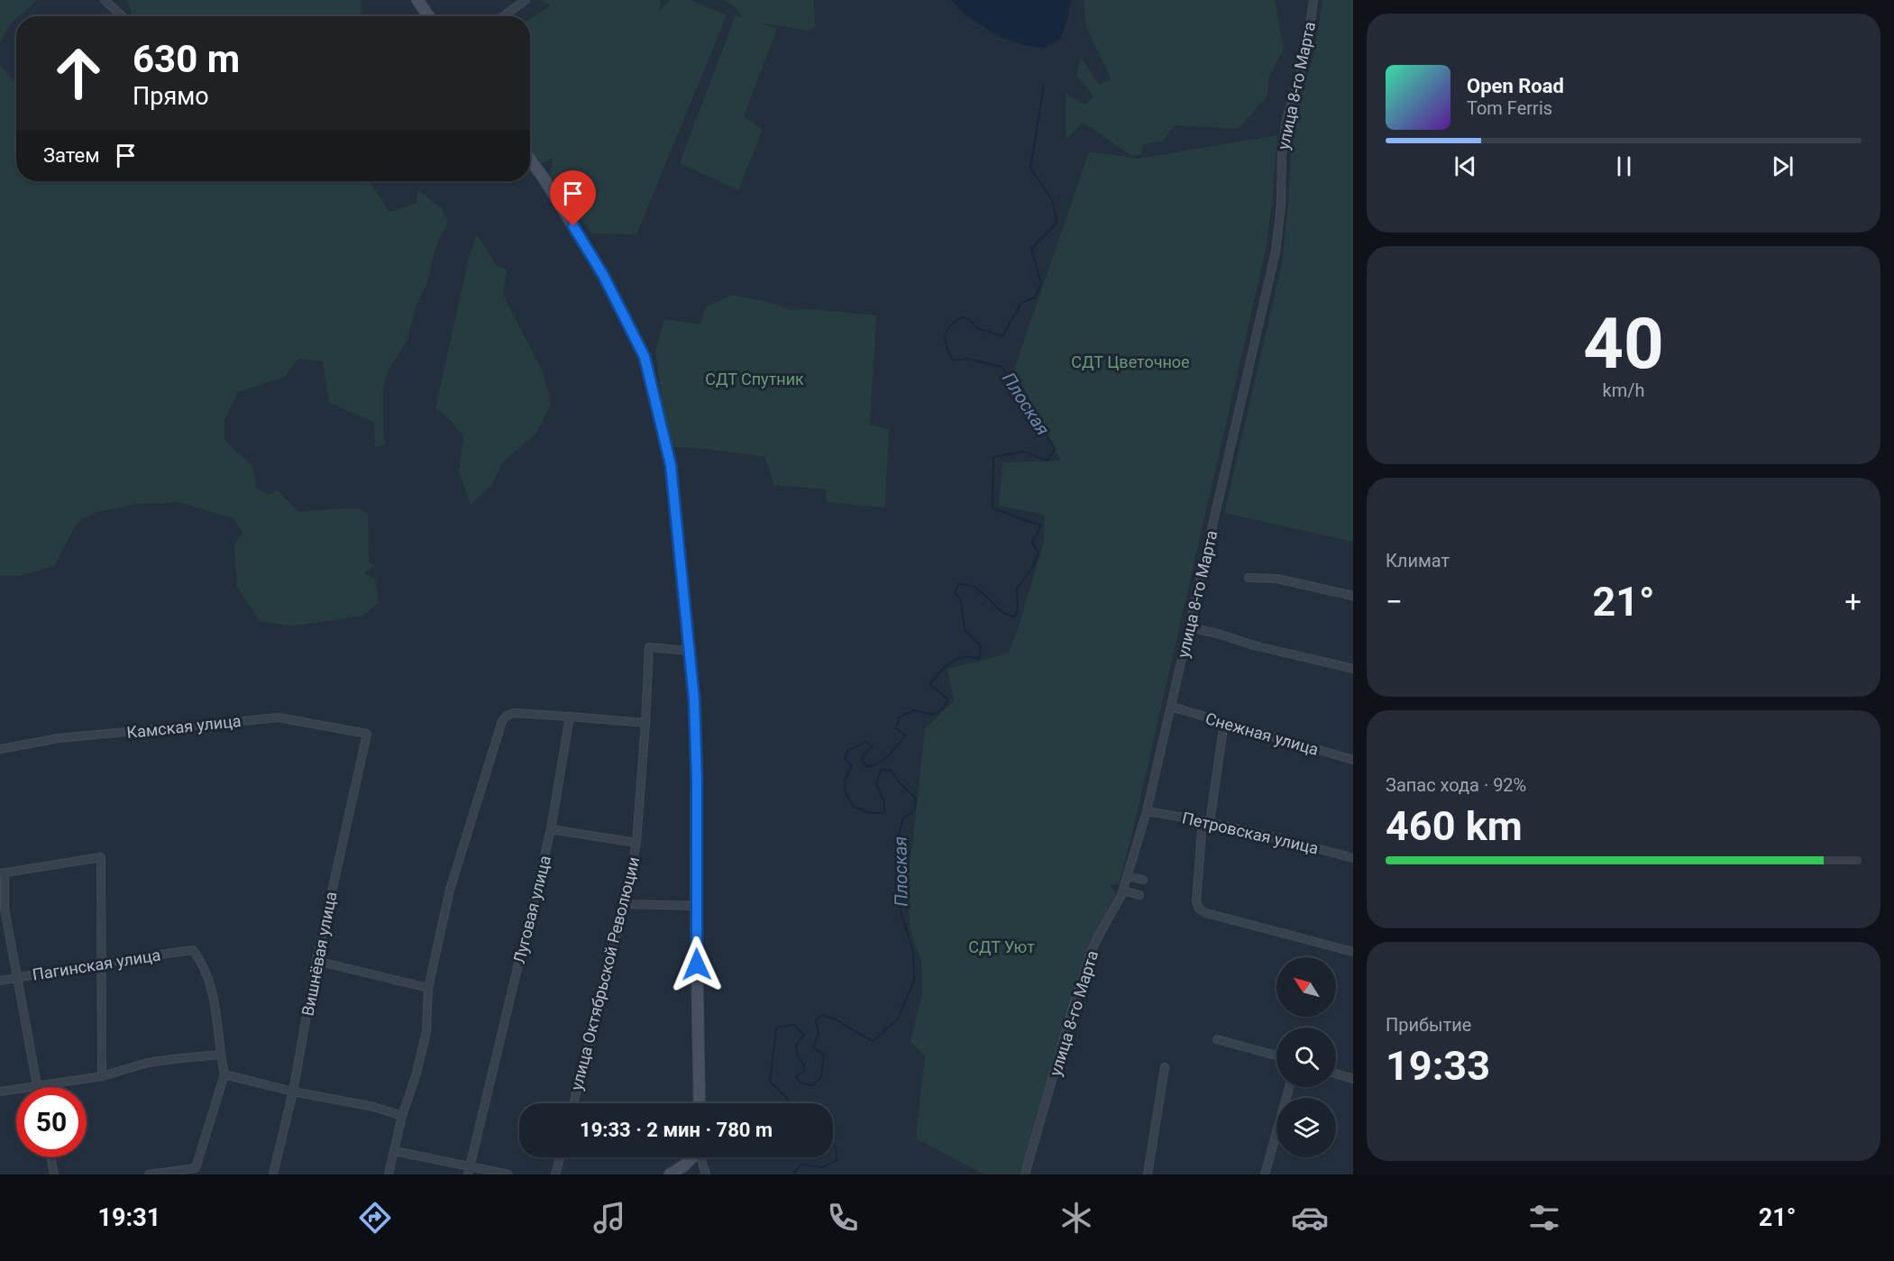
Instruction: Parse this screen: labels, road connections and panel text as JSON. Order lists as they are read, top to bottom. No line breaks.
{"streets":{"street":["улица 8-го Марта","Камская улица","Снежная улица","Петровская улица","Луговая улица","Вишнёвая улица","Пагинская улица","улица Октябрьской Революции"]},"crossings":[["улица 8-го Марта","Снежная улица"],["улица 8-го Марта","Петровская улица"],["Камская улица","Вишнёвая улица"]],"water":["Плоская"],"parks":["СДТ Цветочное","СДТ Спутник","СДТ Уют"],"north":"top left","page":{"turn":["630 m","Прямо"],"song":["Open Road","Tom Ferris"],"then":"Затем","tile":[["40","km/h"],"Климат",["Запас хода · 92%","460 km"],["Прибытие","19:33"]],"heat":["−","21°","+"],"limit":"50","trip":"19:33 · 2 мин · 780 m","tabs":["19:31","21°"]}}
